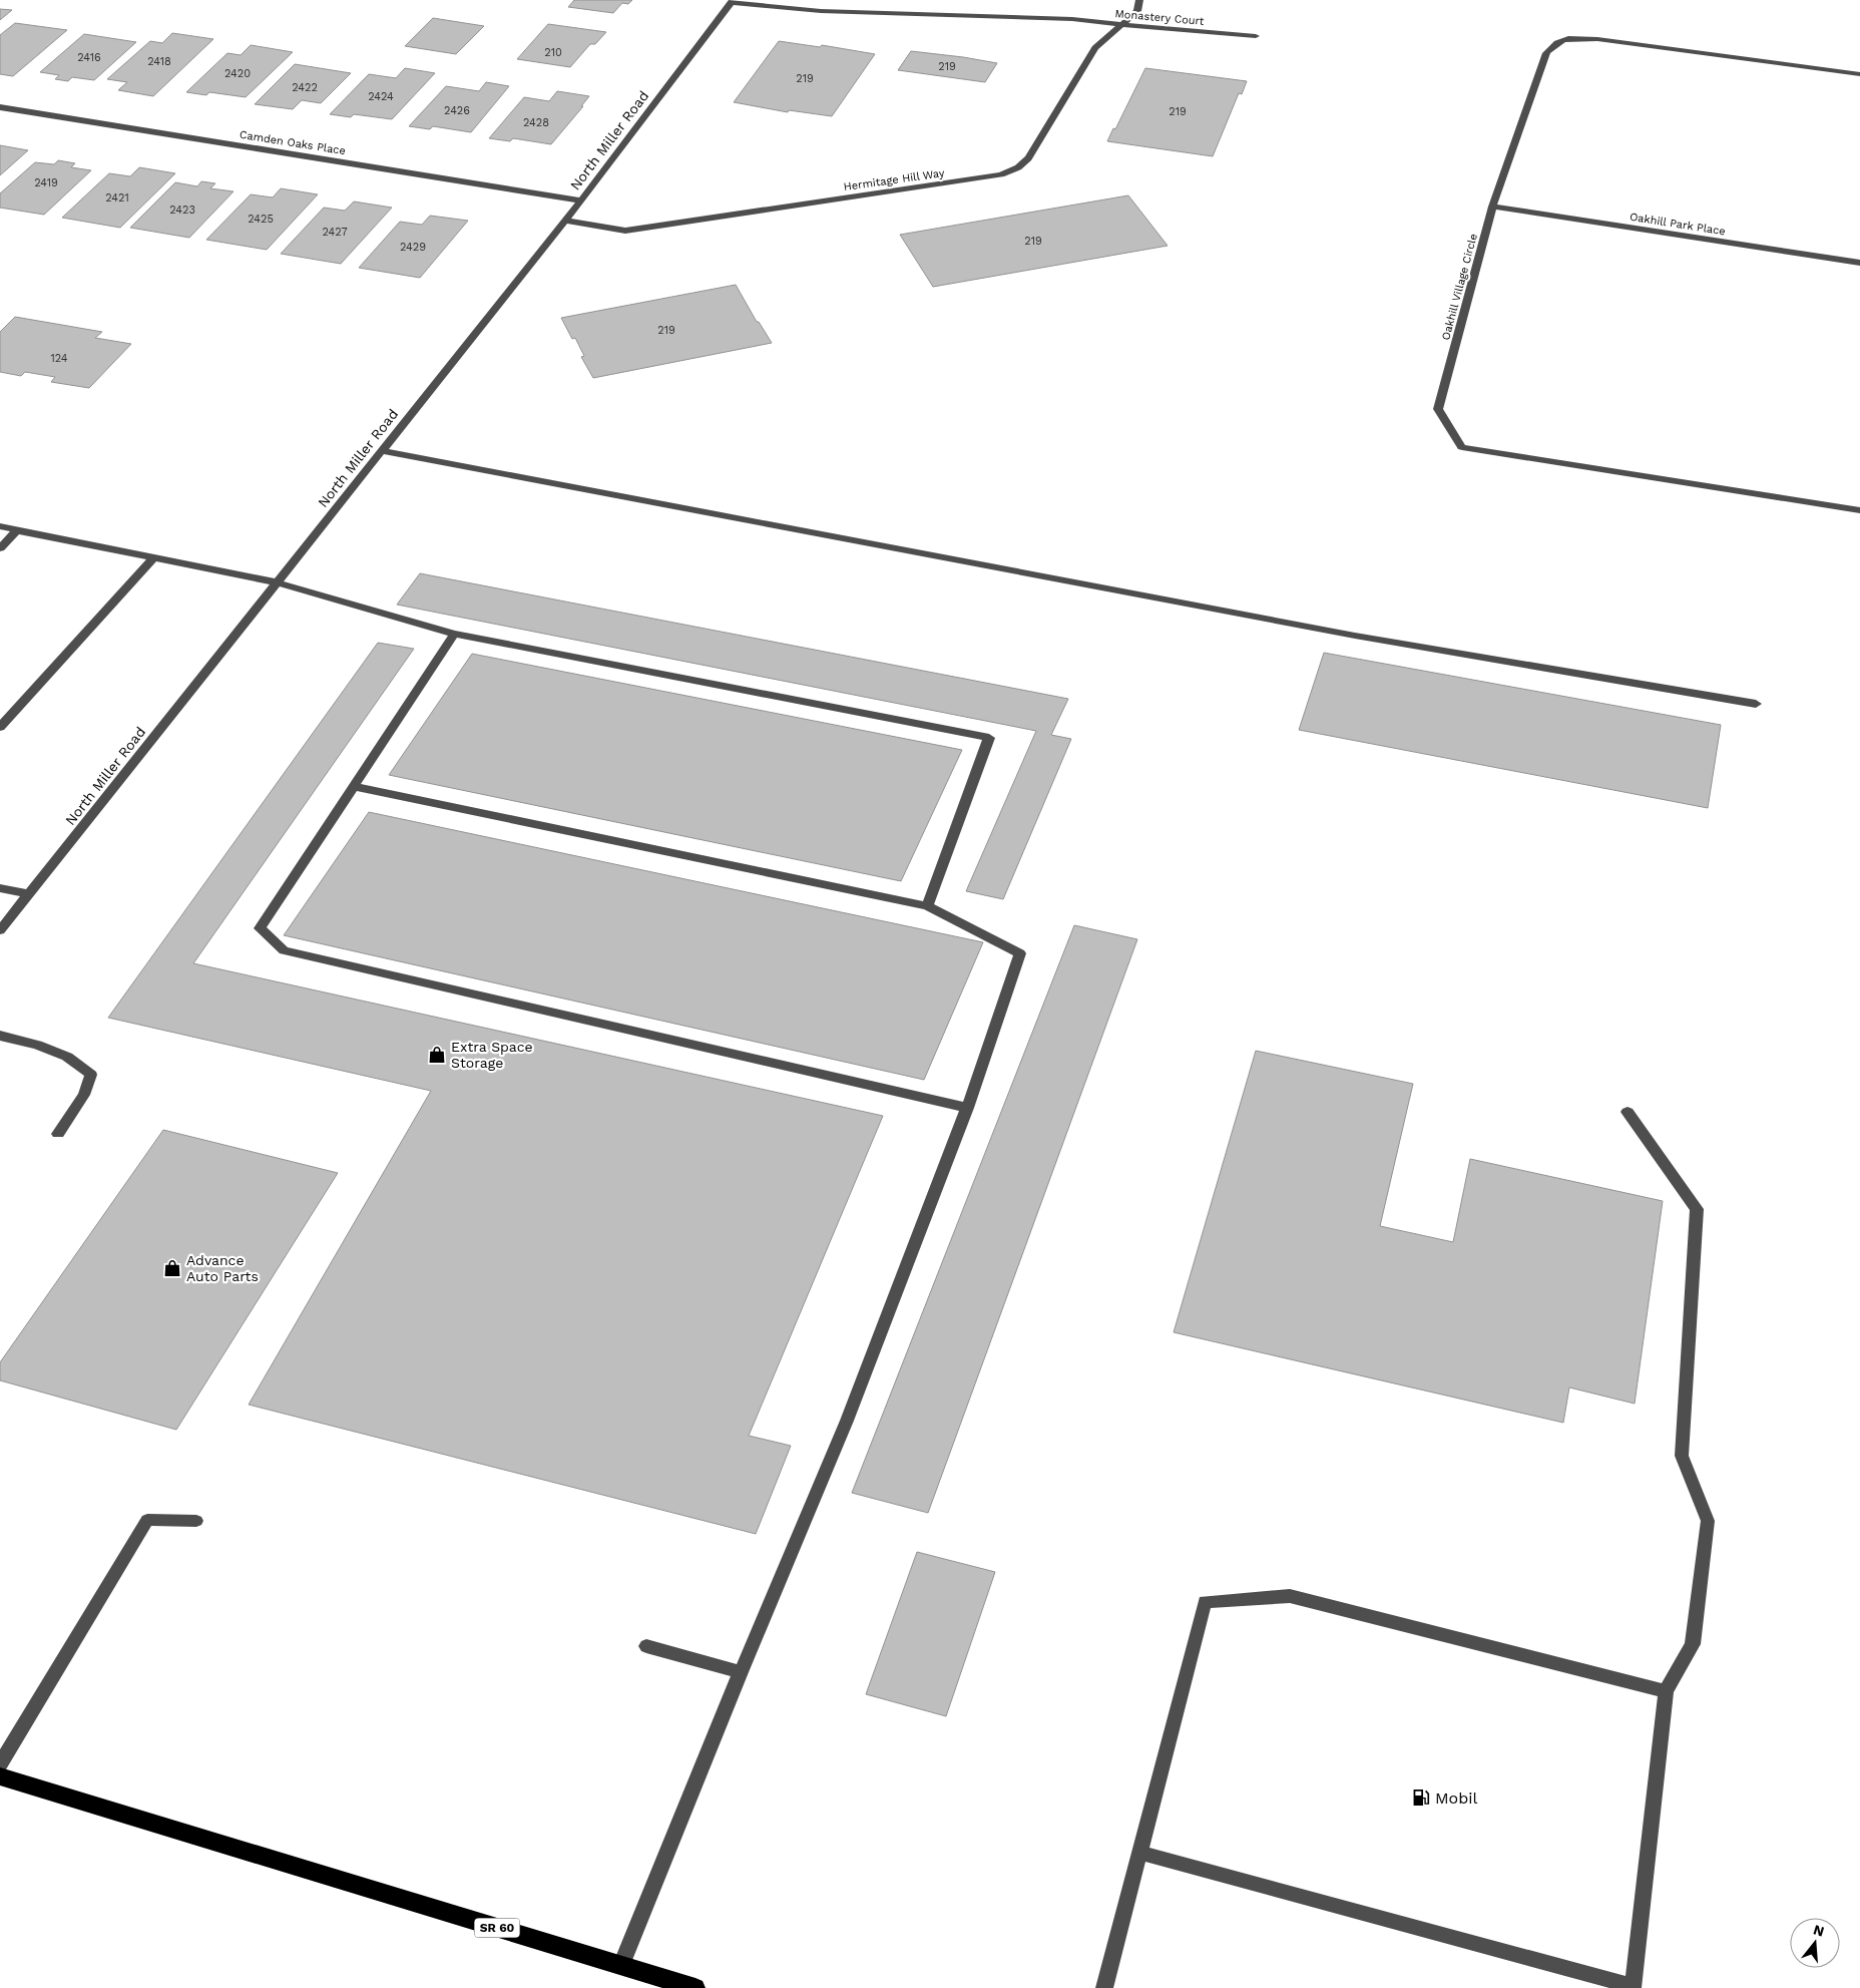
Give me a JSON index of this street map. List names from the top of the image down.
{
  "streets": {
    "highway": ["SR 60"],
    "street": [
      "Monastery Court",
      "North Miller Road",
      "Camden Oaks Place",
      "Hermitage Hill Way",
      "Oakhill Park Place",
      "Oakhill Village Circle"
    ]
  },
  "crossings": [
    ["Monastery Court", "North Miller Road"],
    ["Monastery Court", "Hermitage Hill Way"],
    ["North Miller Road", "Camden Oaks Place"],
    ["North Miller Road", "Hermitage Hill Way"],
    ["Oakhill Park Place", "Oakhill Village Circle"]
  ],
  "places": {
    "shop": ["Extra Space Storage", "Advance Auto Parts"],
    "fuel station": ["Mobil"]
  },
  "house_numbers": [
    "210",
    "2416",
    "2418",
    "219",
    "2420",
    "219",
    "2422",
    "2424",
    "2426",
    "219",
    "2428",
    "2419",
    "2421",
    "2423",
    "2425",
    "2427",
    "219",
    "2429",
    "219",
    "124"
  ],
  "north": "top"
}
